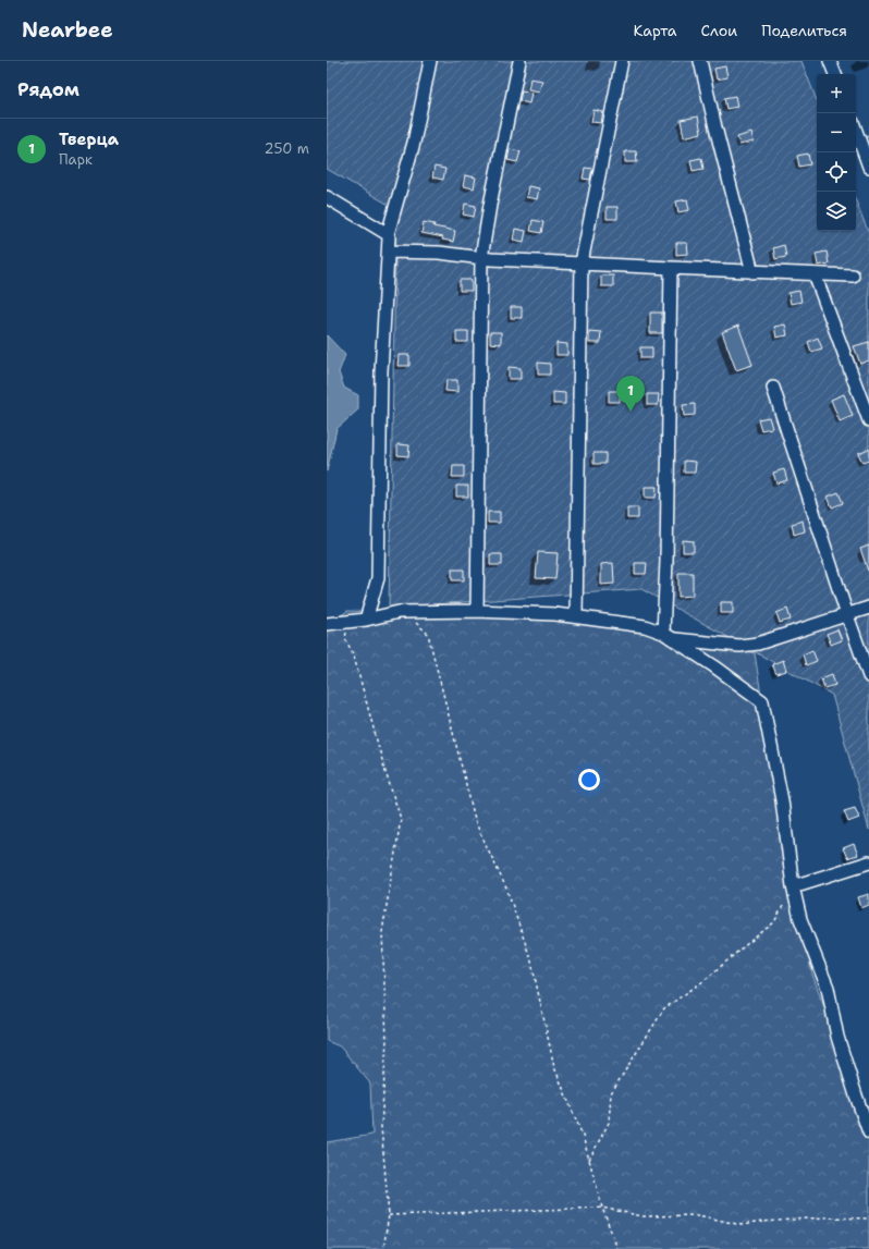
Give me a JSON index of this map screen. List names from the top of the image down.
{
  "page": {
    "header": "Nearbee",
    "nav": ["Карта", "Слои", "Поделиться"],
    "heading": "Рядом",
    "map_buttons": ["+", "−"],
    "list": [
      {
        "mark": "1",
        "name": "Тверца",
        "note": "Парк",
        "value": "250 m"
      }
    ],
    "pins": "1"
  }
}
